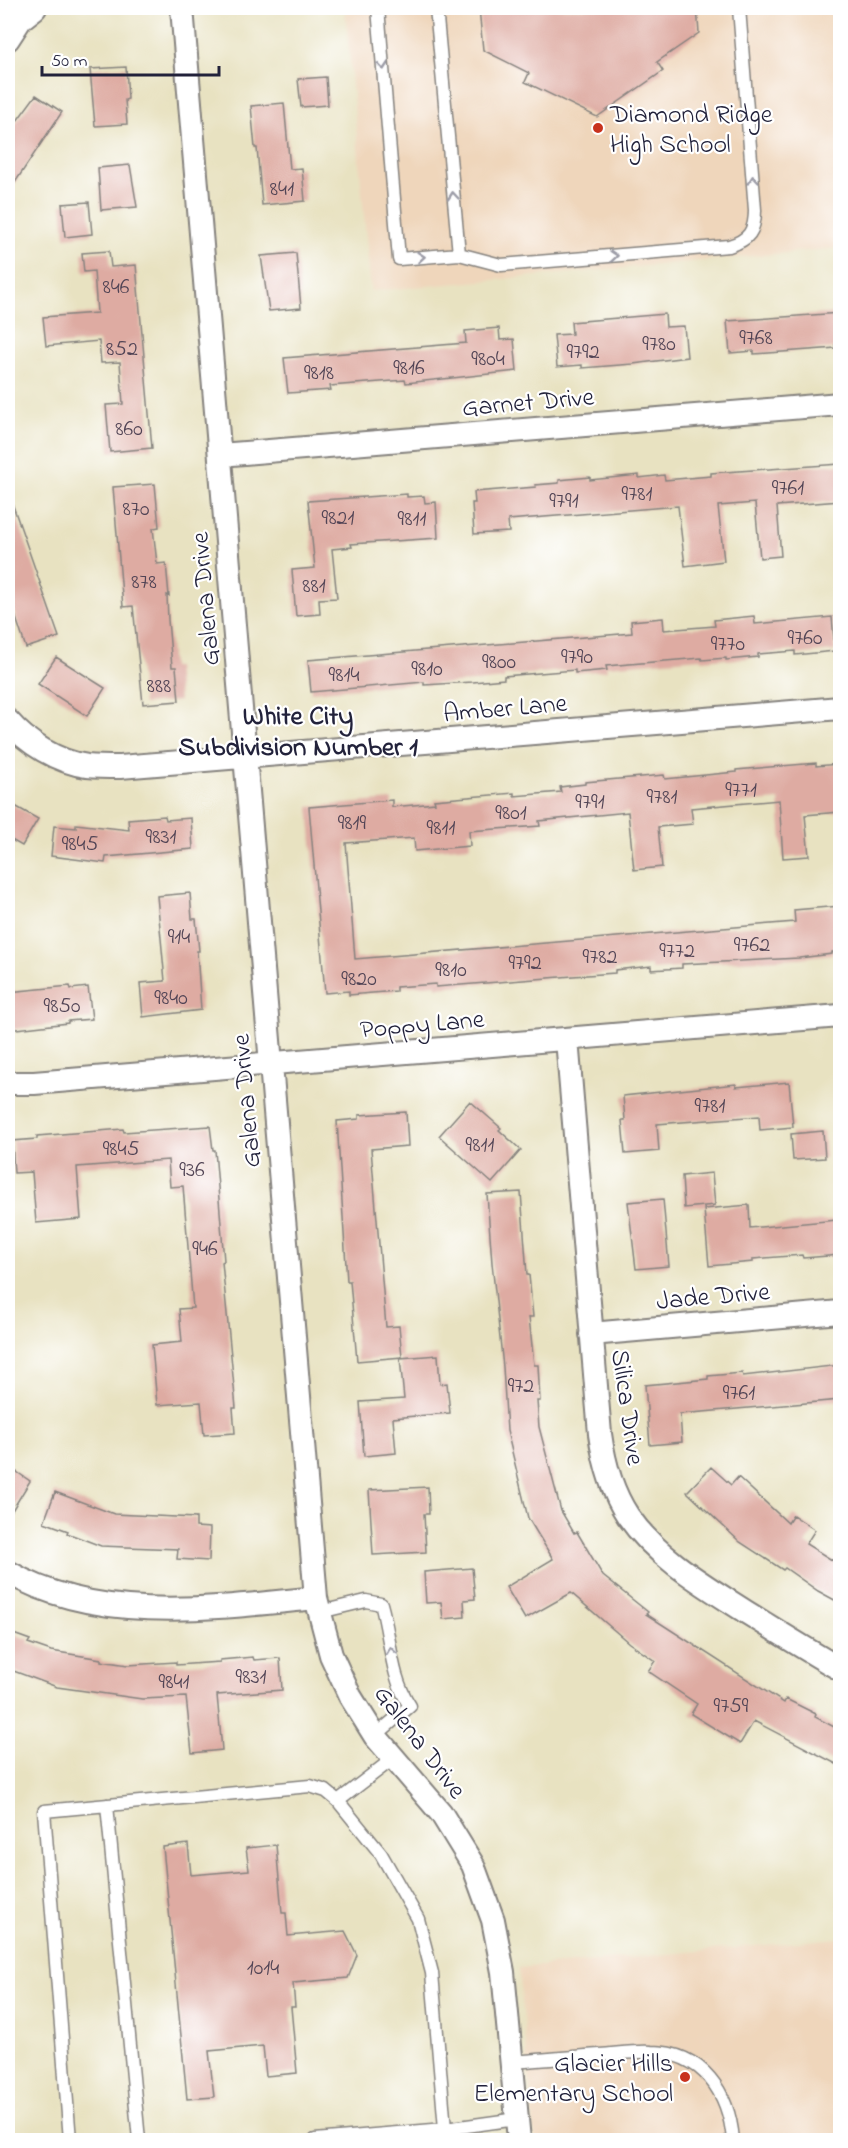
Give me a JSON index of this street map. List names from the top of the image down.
{
  "streets": {
    "street": [
      "Garnet Drive",
      "Galena Drive",
      "Amber Lane",
      "Poppy Lane",
      "Jade Drive",
      "Silica Drive"
    ]
  },
  "crossings": [
    ["Garnet Drive", "Galena Drive"],
    ["Galena Drive", "Amber Lane"],
    ["Galena Drive", "Poppy Lane"],
    ["Poppy Lane", "Silica Drive"],
    ["Jade Drive", "Silica Drive"]
  ],
  "districts": ["White City Subdivision Number 1"],
  "places": ["Diamond Ridge High School", "Glacier Hills Elementary School"],
  "house_numbers": [
    "841",
    "846",
    "9768",
    "9780",
    "852",
    "9792",
    "9804",
    "9816",
    "9818",
    "860",
    "9761",
    "9781",
    "9791",
    "870",
    "9821",
    "9811",
    "878",
    "881",
    "9760",
    "9770",
    "9790",
    "9800",
    "9810",
    "9814",
    "888",
    "9771",
    "9781",
    "9791",
    "9801",
    "9819",
    "9811",
    "9831",
    "9845",
    "914",
    "9762",
    "9772",
    "9782",
    "9792",
    "9810",
    "9820",
    "9840",
    "9850",
    "9781",
    "9811",
    "9845",
    "936",
    "946",
    "972",
    "9761",
    "9831",
    "9841",
    "9759",
    "1014"
  ],
  "scale_bar": "50 m"
}
